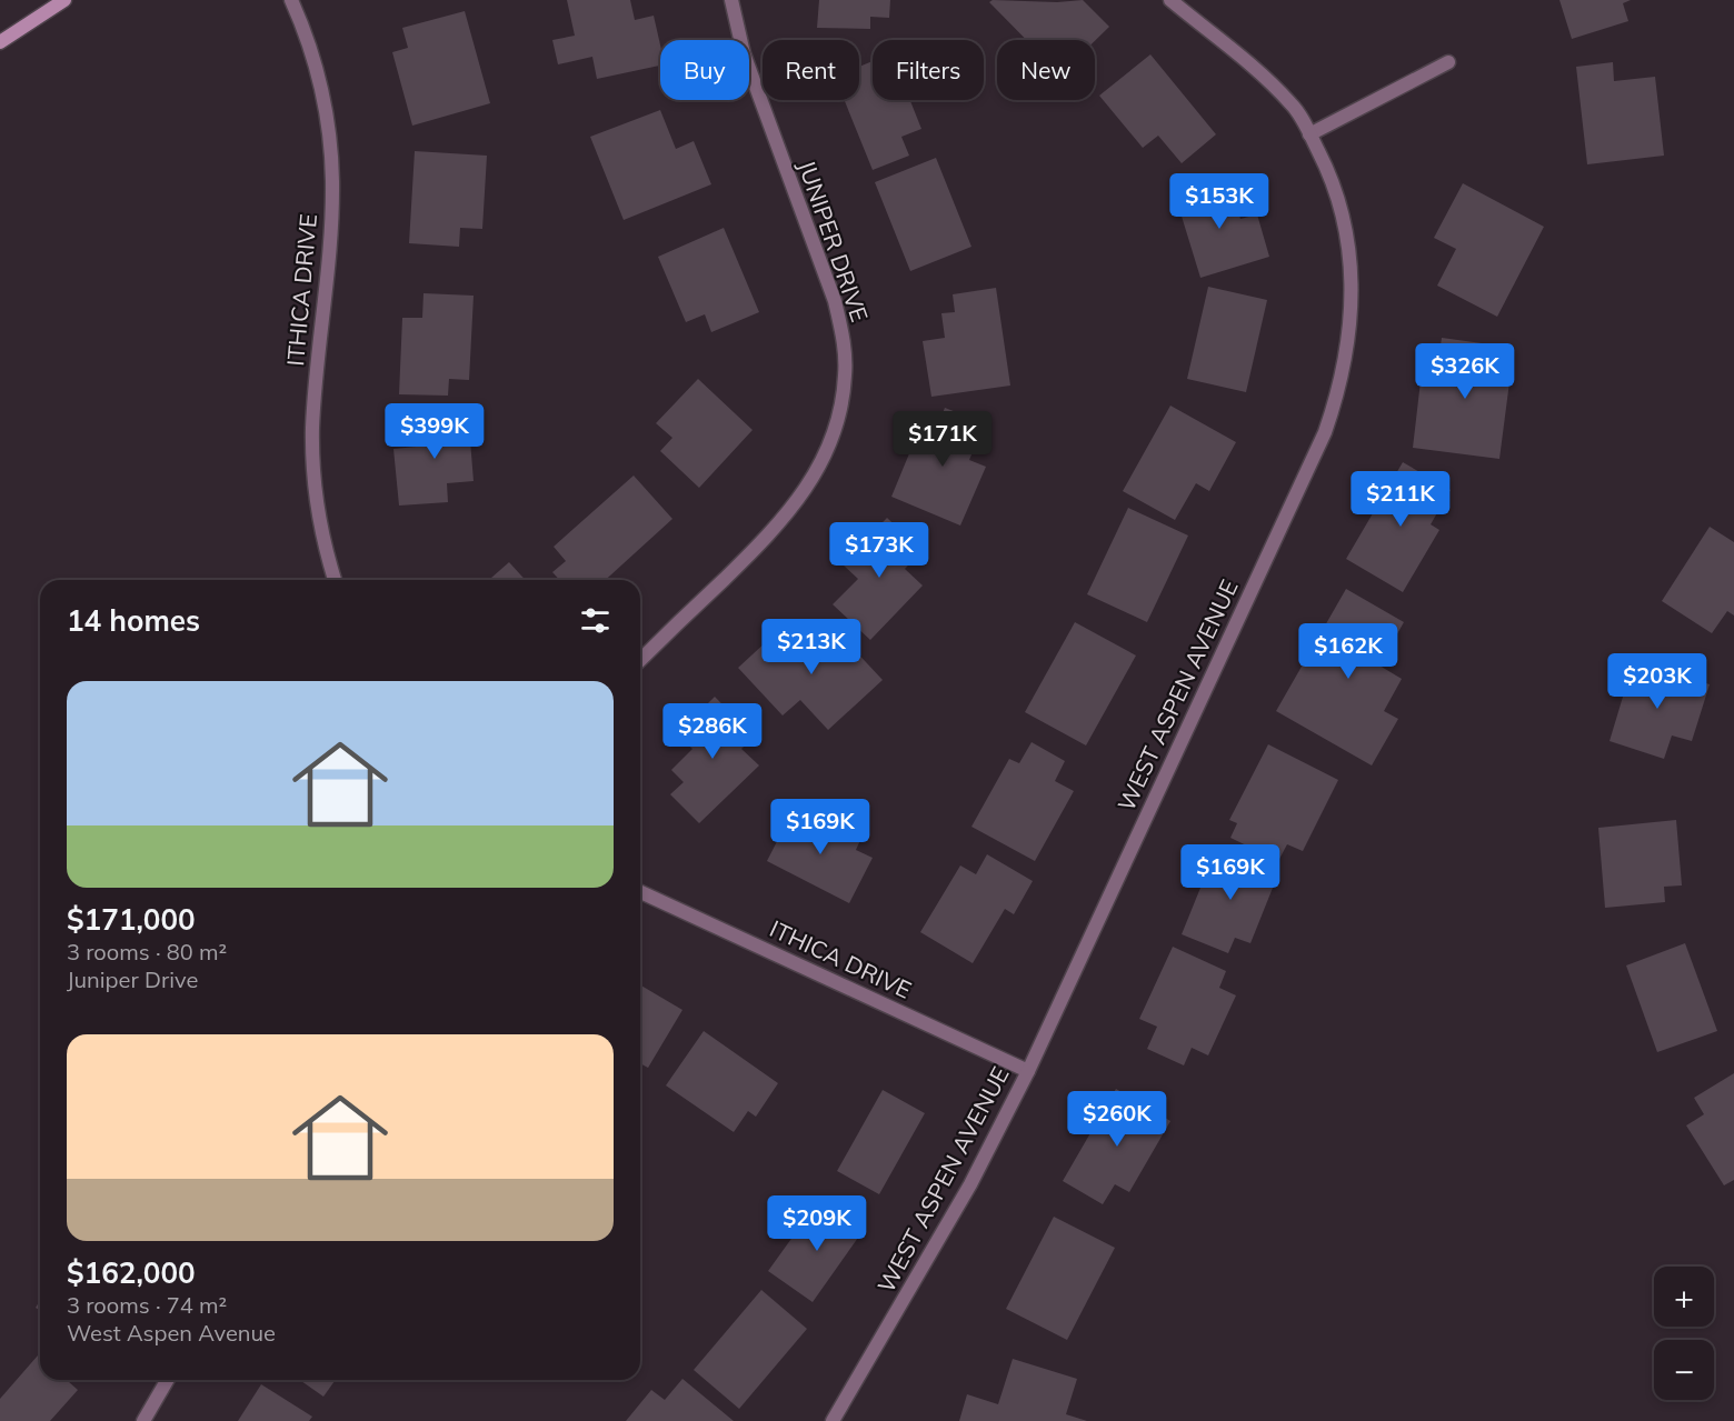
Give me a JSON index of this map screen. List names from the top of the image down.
{
  "streets": {
    "street": ["JUNIPER DRIVE", "ITHICA DRIVE", "WEST ASPEN AVENUE"]
  },
  "crossings": [
    ["ITHICA DRIVE", "WEST ASPEN AVENUE"]
  ],
  "page": {
    "chip": [
      "Buy",
      "Rent",
      "Filters",
      "New"
    ],
    "price": [
      "$153K",
      "$326K",
      "$399K",
      "$171K",
      "$211K",
      "$173K",
      "$213K",
      "$162K",
      "$203K",
      "$286K",
      "$169K",
      "$169K",
      "$260K",
      "$209K"
    ],
    "heading": "14 homes",
    "list": [
      {
        "name": "$171,000",
        "note": "3 rooms · 80 m² · Juniper Drive"
      },
      {
        "name": "$162,000",
        "note": "3 rooms · 74 m² · West Aspen Avenue"
      }
    ],
    "map_buttons": ["+", "−"]
  }
}
